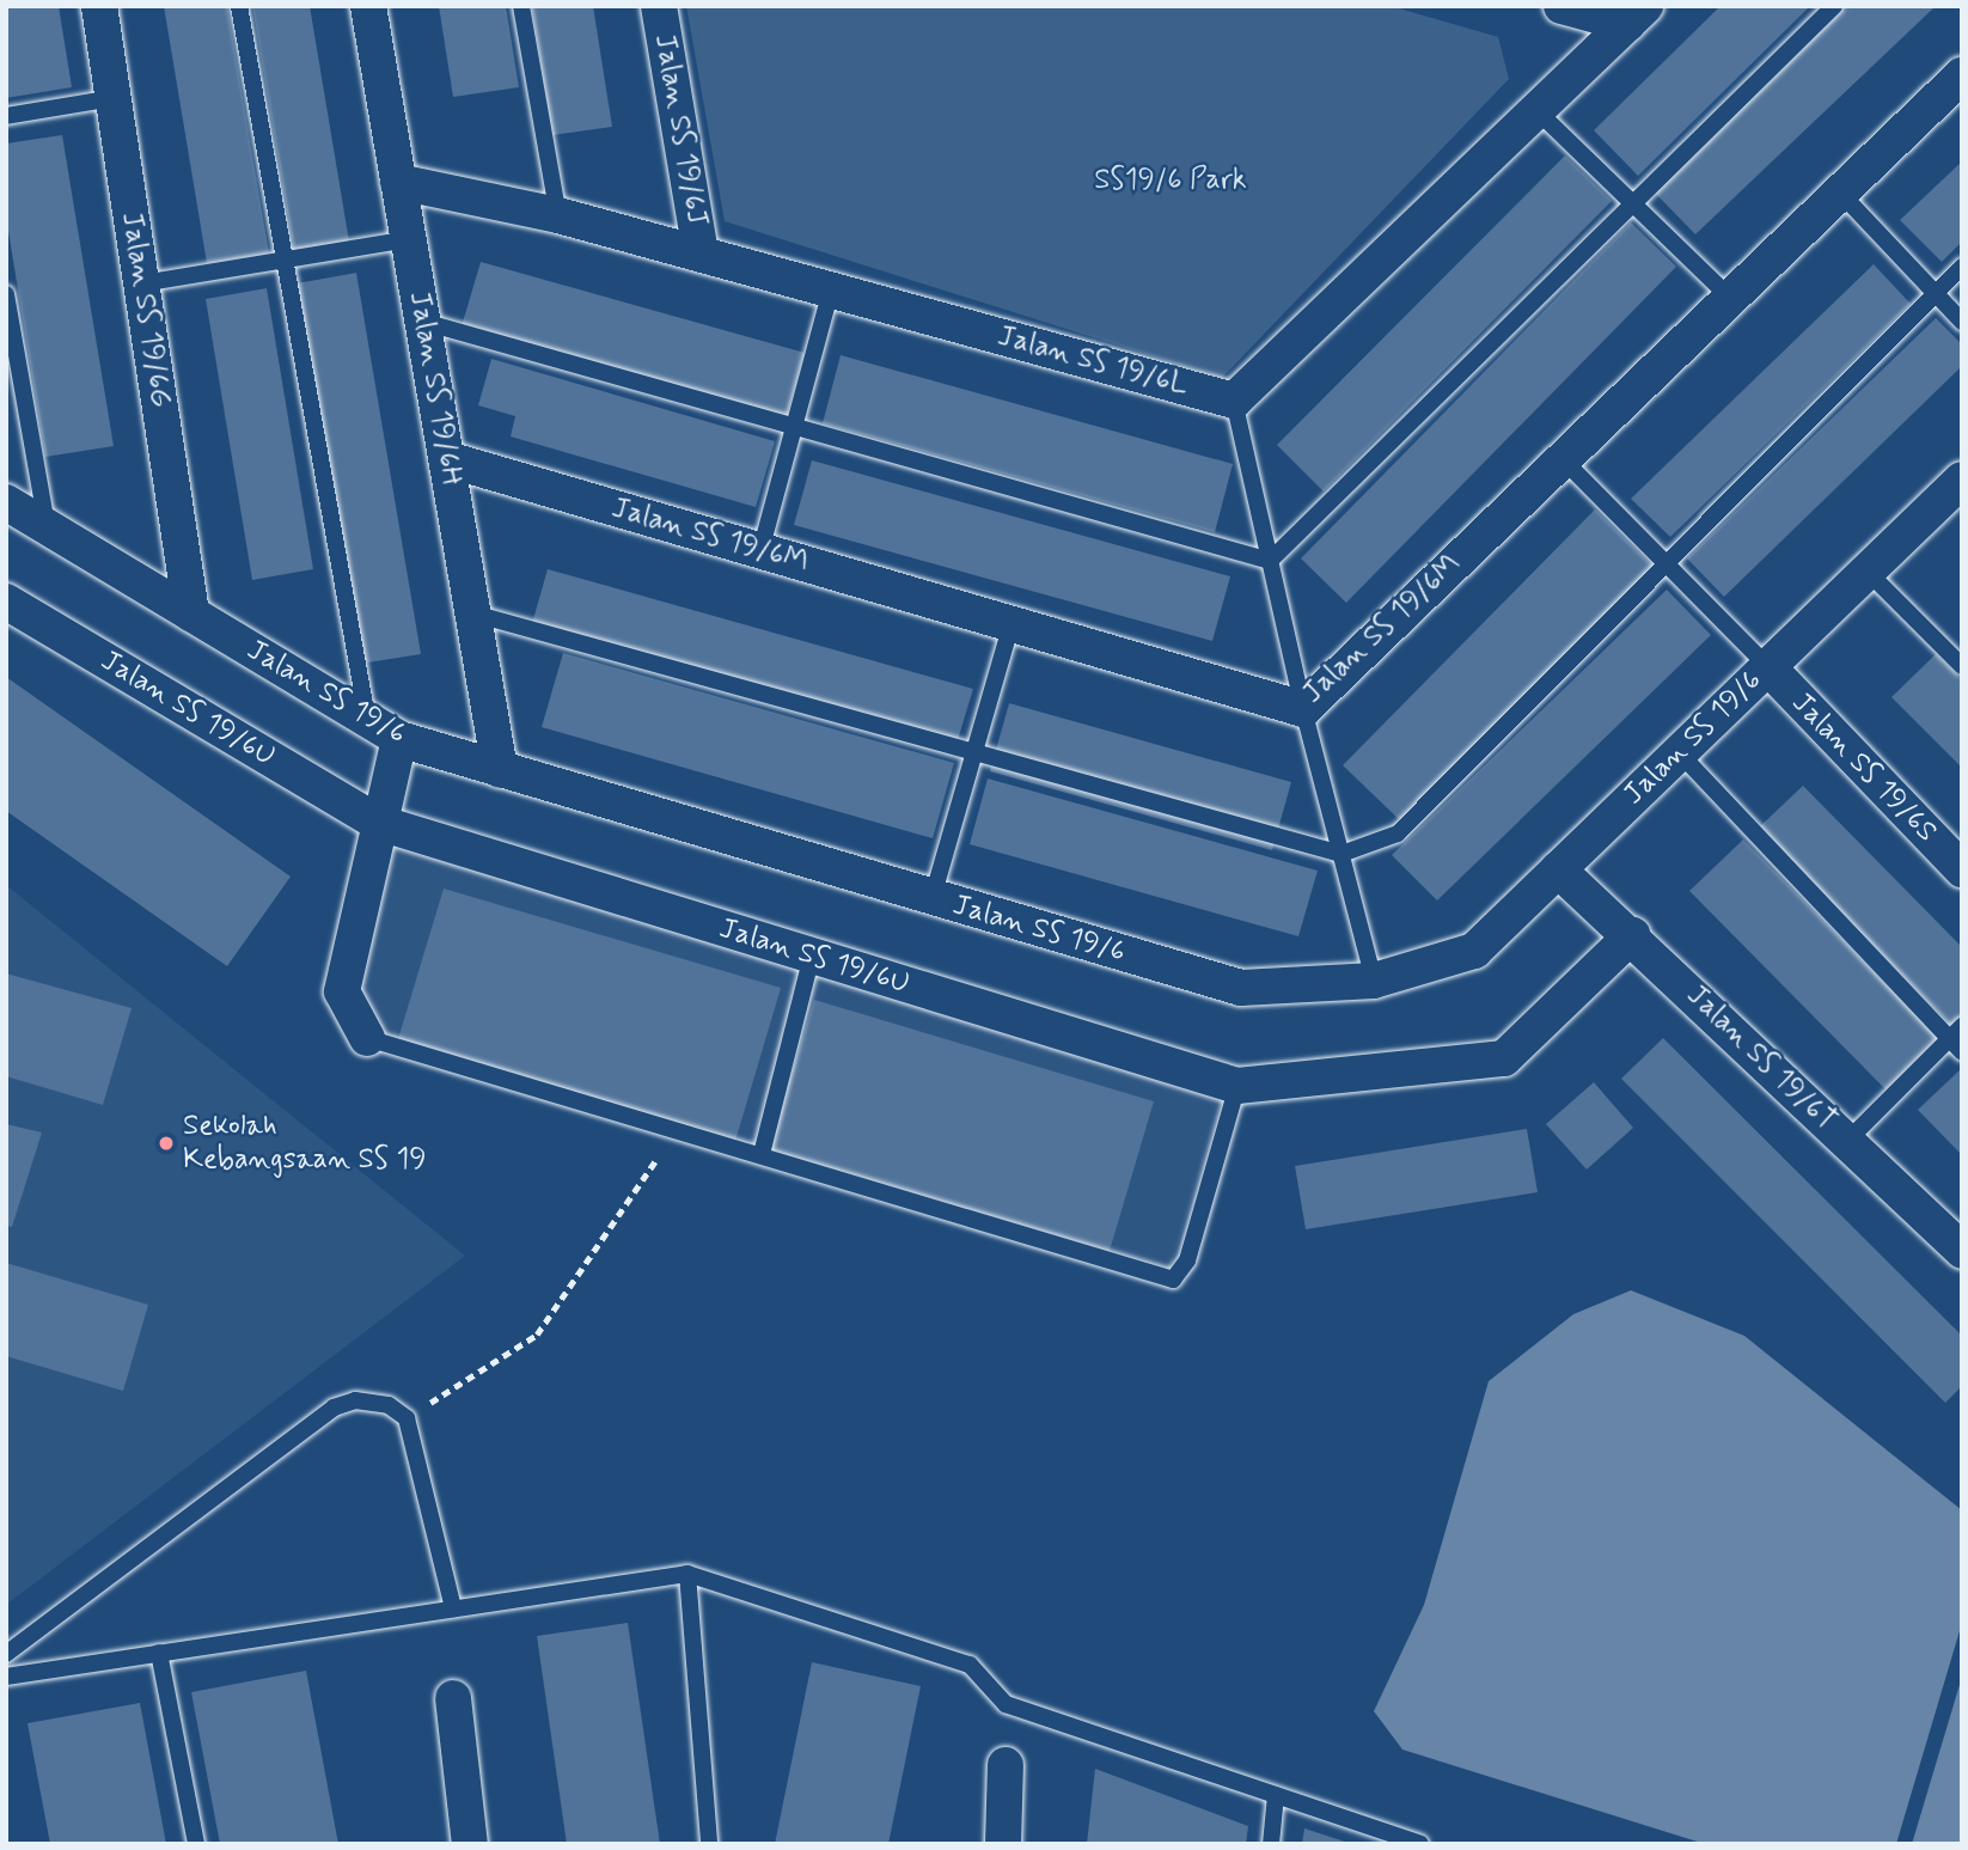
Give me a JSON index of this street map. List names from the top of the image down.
{
  "streets": {
    "street": [
      "Jalan SS 19/6J",
      "Jalan SS 19/6G",
      "Jalan SS 19/6L",
      "Jalan SS 19/6H",
      "Jalan SS 19/6M",
      "Jalan SS 19/6",
      "Jalan SS 19/6U",
      "Jalan SS 19/6S",
      "Jalan SS 19/6T"
    ]
  },
  "crossings": [
    ["Jalan SS 19/6J", "Jalan SS 19/6L"],
    ["Jalan SS 19/6G", "Jalan SS 19/6"],
    ["Jalan SS 19/6L", "Jalan SS 19/6H"],
    ["Jalan SS 19/6H", "Jalan SS 19/6M"],
    ["Jalan SS 19/6H", "Jalan SS 19/6"],
    ["Jalan SS 19/6", "Jalan SS 19/6S"],
    ["Jalan SS 19/6", "Jalan SS 19/6T"],
    ["Jalan SS 19/6U", "Jalan SS 19/6T"]
  ],
  "parks": ["SS19/6 Park"],
  "places": ["Sekolah Kebangsaan SS 19"]
}
